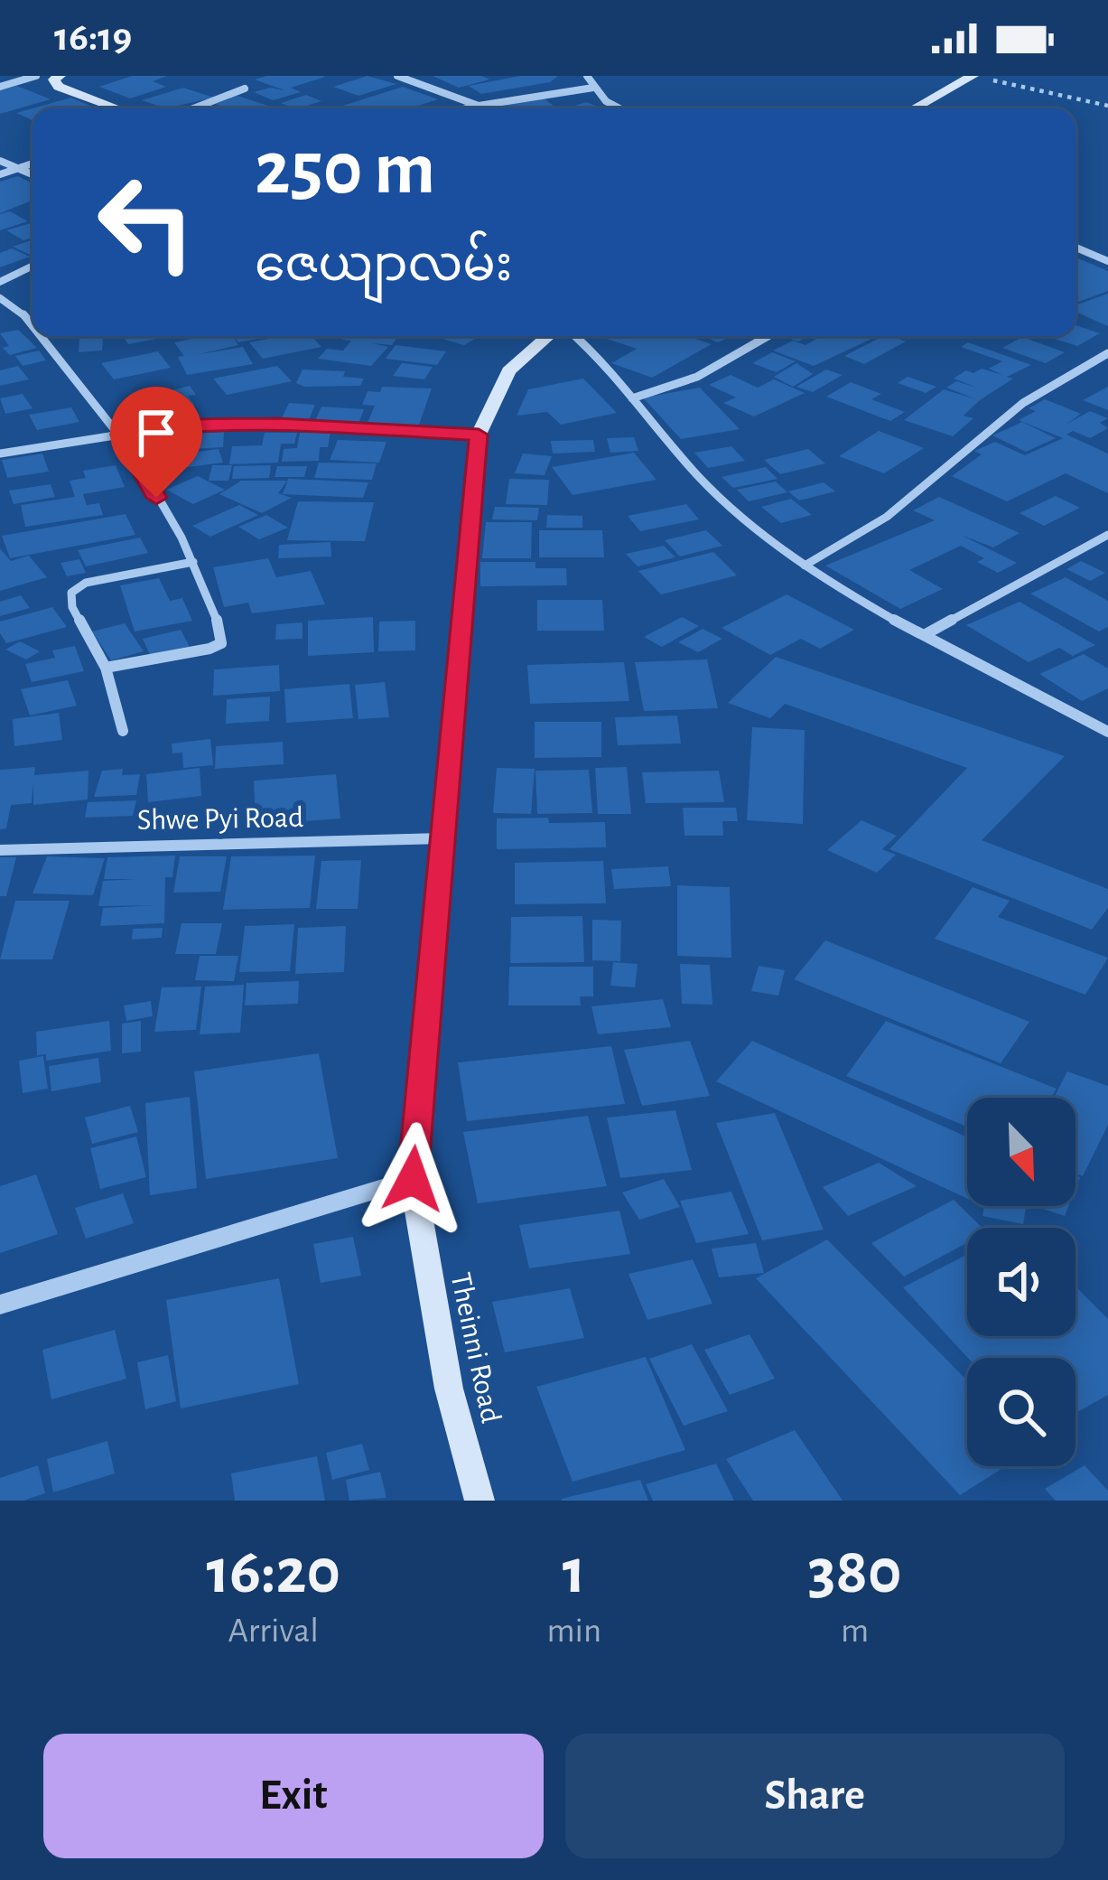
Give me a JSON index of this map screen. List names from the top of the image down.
{
  "streets": {
    "main road": ["Theinni Road"],
    "street": ["Shwe Pyi Road"]
  },
  "crossings": [
    ["Shwe Pyi Road", "Theinni Road"]
  ],
  "north": "bottom right",
  "page": {
    "status": "16:19",
    "turn": ["250 m", "ဇေယျာလမ်း"],
    "eta": [
      "16:20",
      "Arrival",
      "1",
      "min",
      "380",
      "m"
    ],
    "buttons": ["Exit", "Share"]
  }
}
